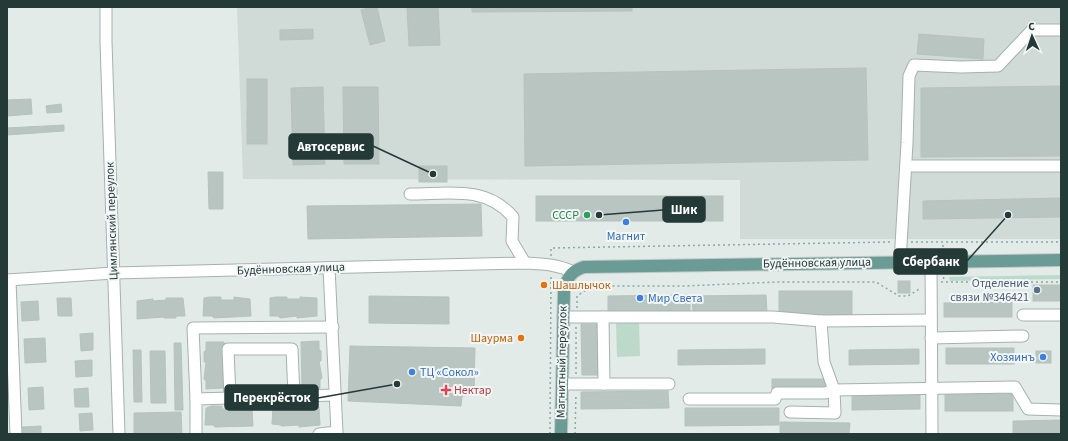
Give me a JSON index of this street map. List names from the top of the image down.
{
  "streets": {
    "main road": ["Будённовская улица", "Магнитный переулок"],
    "street": ["Цимлянский переулок"]
  },
  "crossings": [
    ["Цимлянский переулок", "Будённовская улица"],
    ["Будённовская улица", "Магнитный переулок"]
  ],
  "places": {
    "other": [
      "Автосервис",
      "СССР",
      "Шик",
      "Сбербанк",
      "Магнит",
      "Шашлычок",
      "Отделение связи №346421",
      "Мир Света",
      "Шаурма",
      "Хозяинъ",
      "ТЦ «Сокол»",
      "Перекрёсток"
    ],
    "health": ["Нектар"]
  },
  "north": "top"
}
